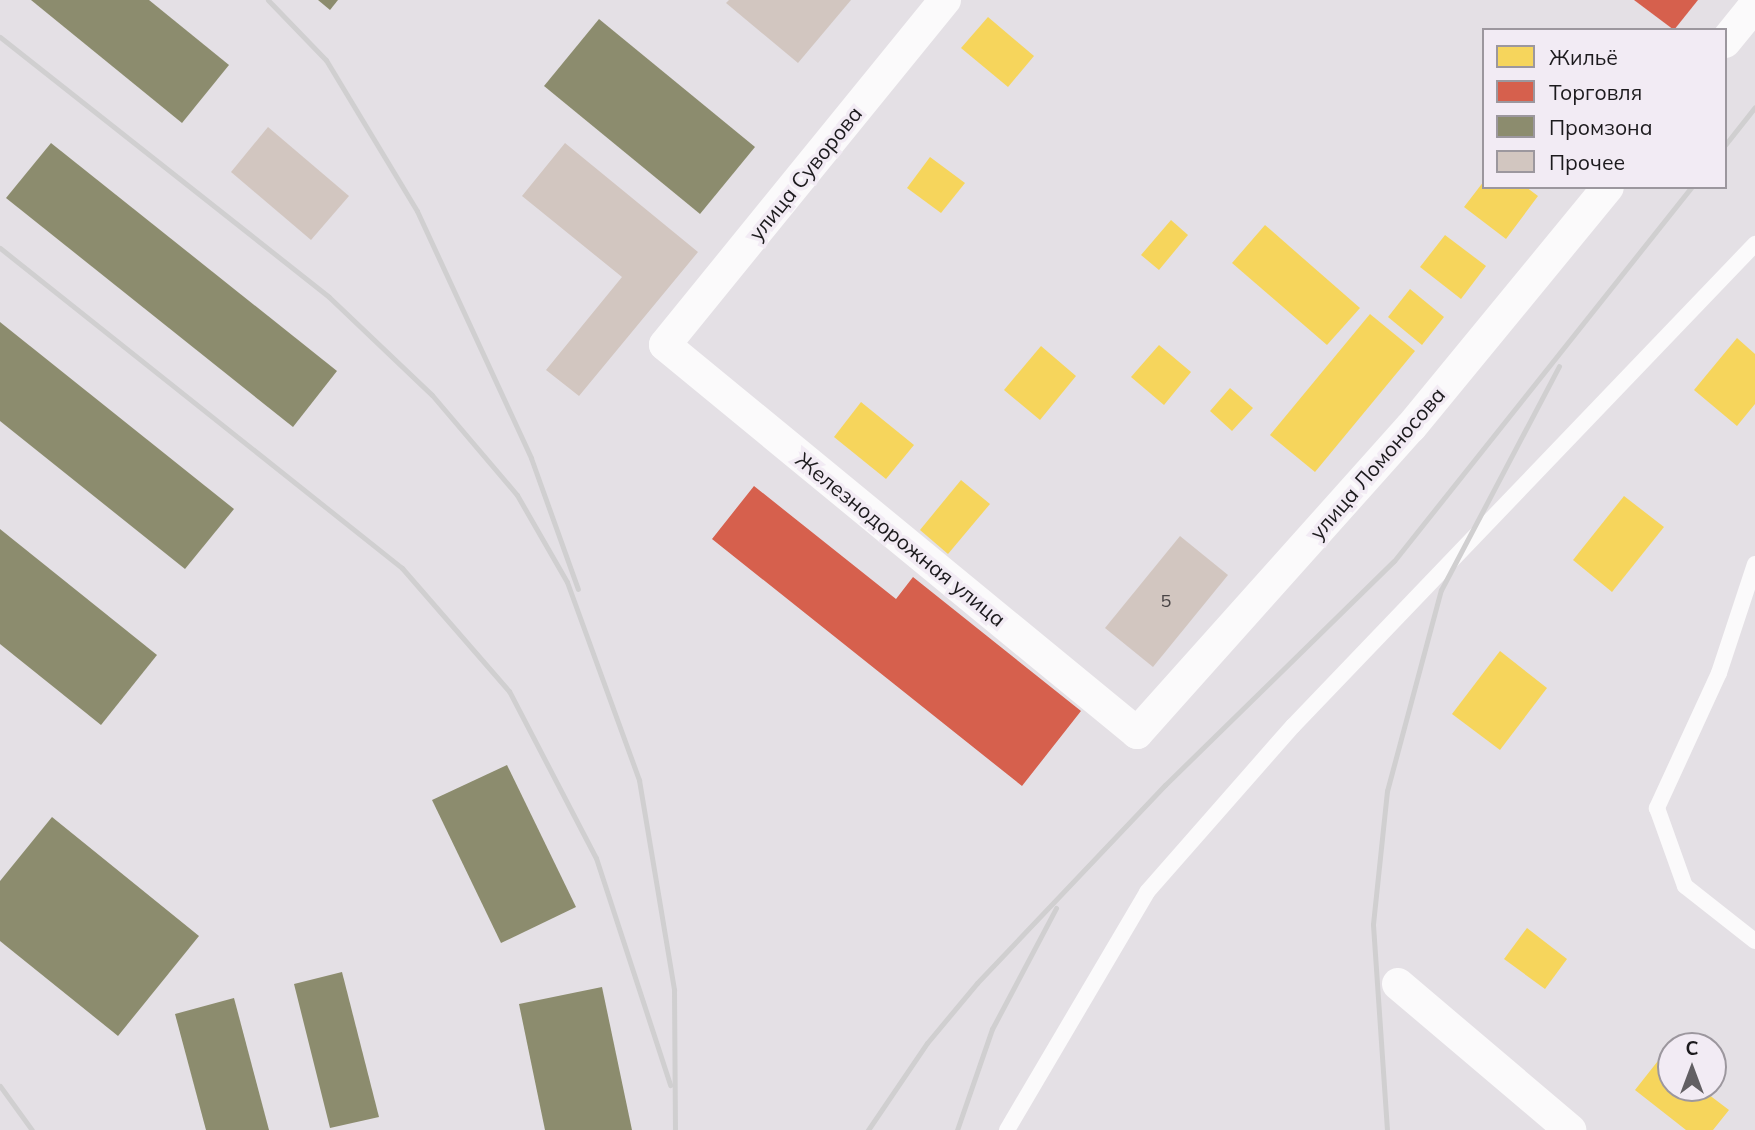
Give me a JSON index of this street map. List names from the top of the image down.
{
  "streets": {
    "street": ["улица Суворова", "улица Ломоносова", "Железнодорожная улица"]
  },
  "crossings": [
    ["улица Суворова", "Железнодорожная улица"],
    ["улица Ломоносова", "Железнодорожная улица"]
  ],
  "house_numbers": ["5"],
  "legend": [
    "Жильё",
    "Торговля",
    "Промзона",
    "Прочее"
  ],
  "north": "top"
}
